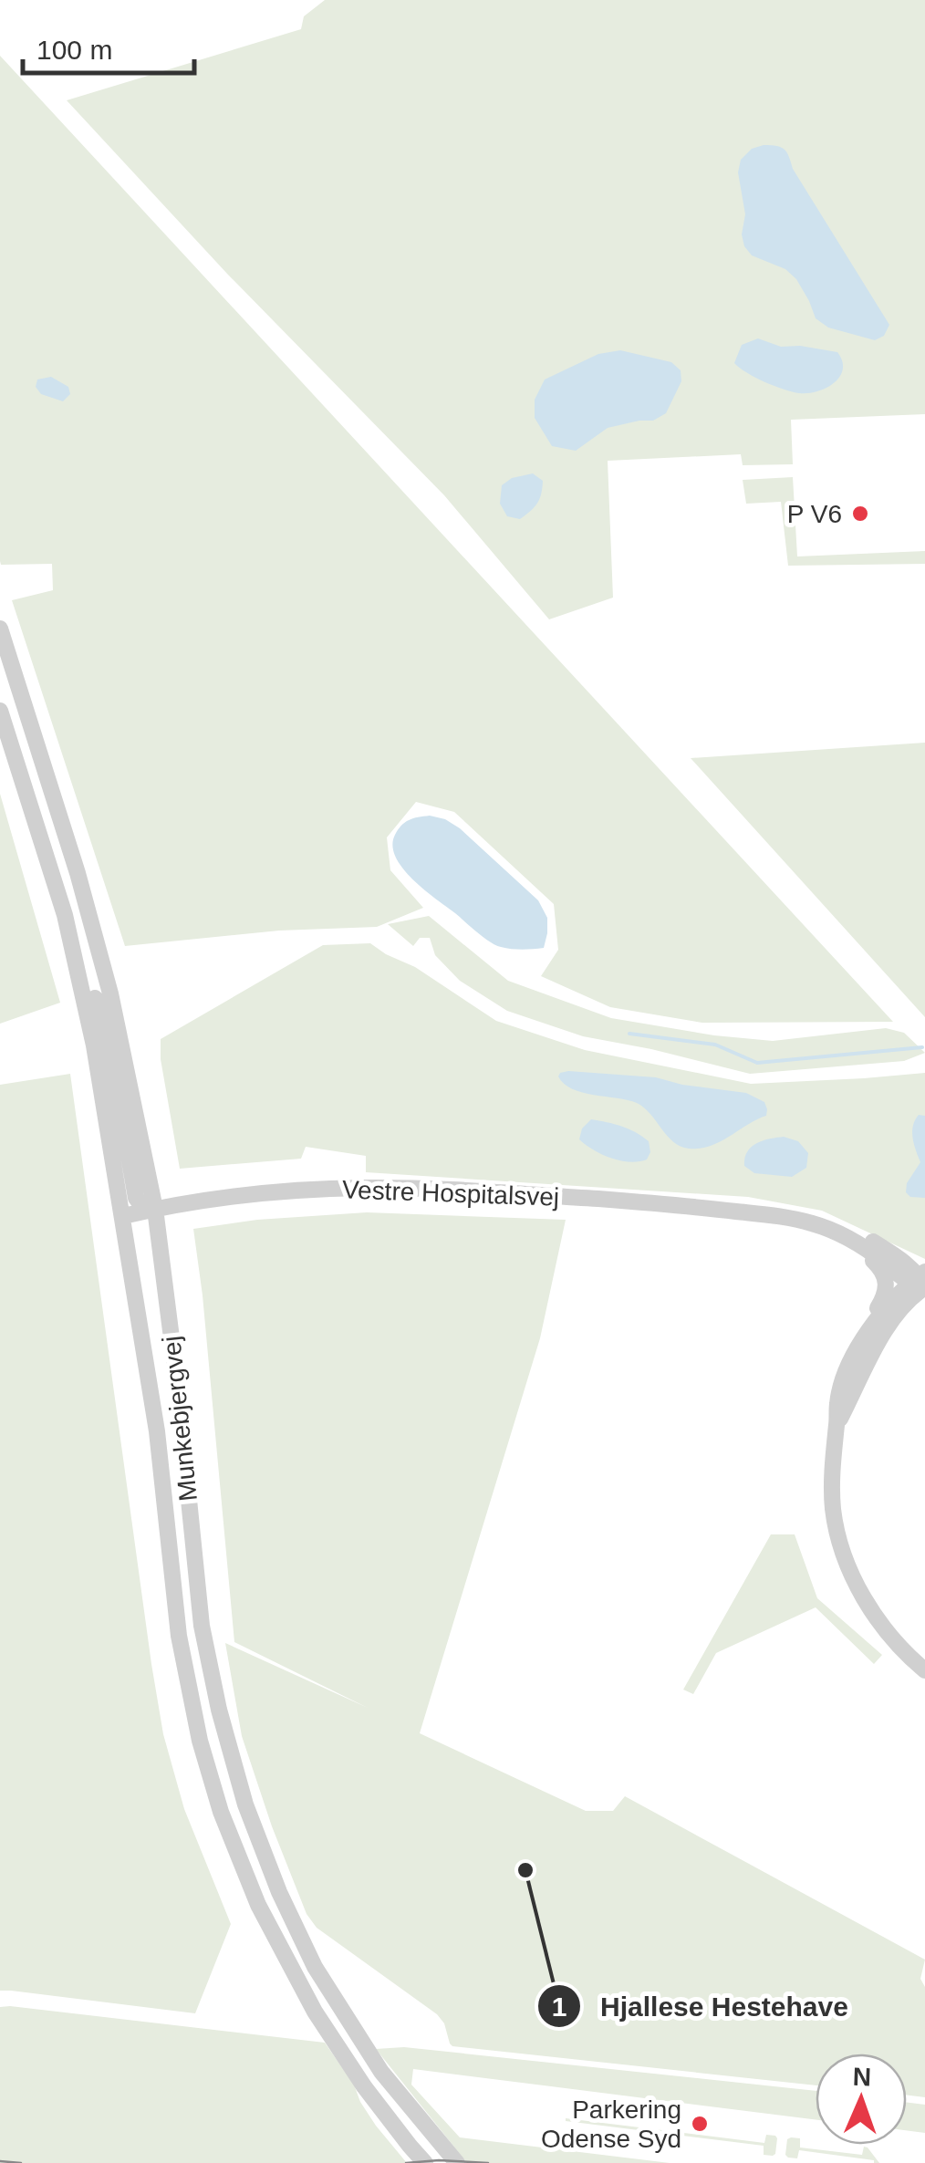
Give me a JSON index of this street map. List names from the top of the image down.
{
  "streets": {
    "street": ["Vestre Hospitalsvej", "Munkebjergvej"]
  },
  "crossings": [
    ["Vestre Hospitalsvej", "Munkebjergvej"]
  ],
  "places": ["P V6", "Hjallese Hestehave", "Parkering Odense Syd"],
  "scale_bar": "100 m",
  "north": "top"
}
